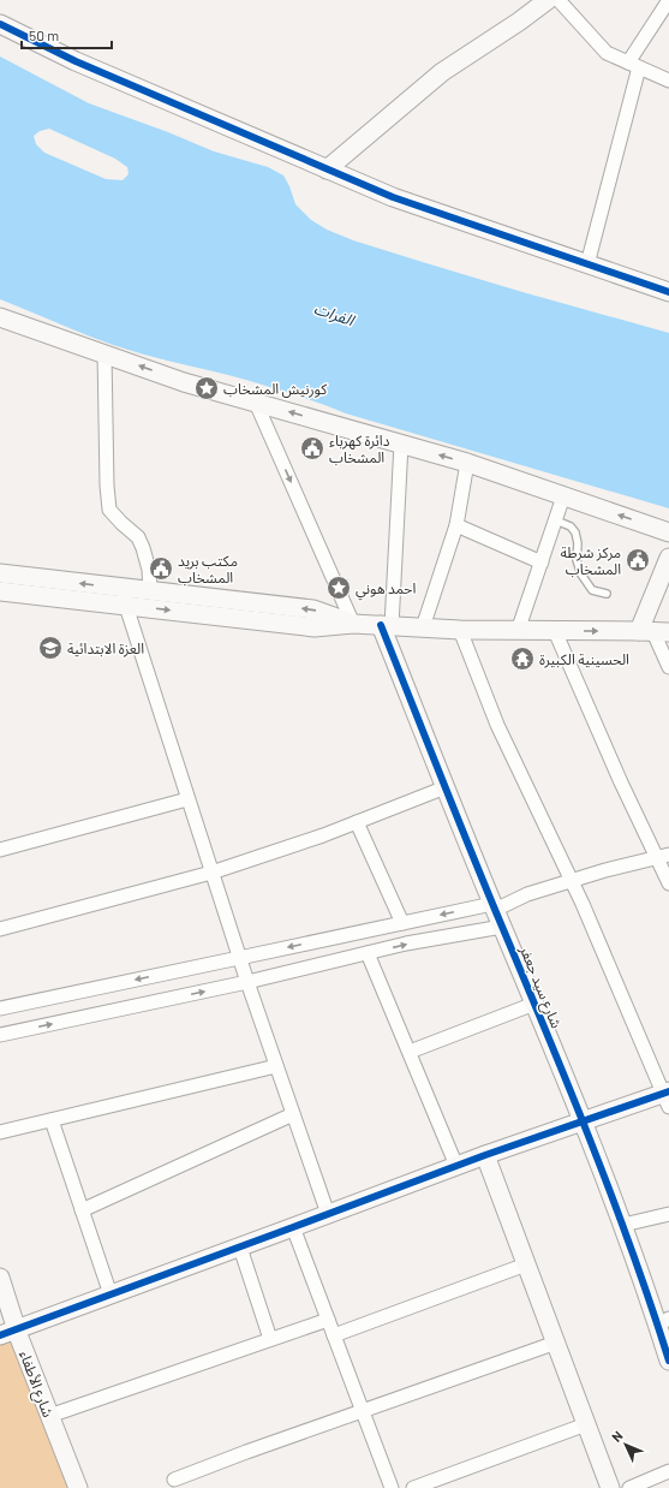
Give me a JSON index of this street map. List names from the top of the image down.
{
  "streets": {
    "street": ["شارع سيد جعفر", "شارع الأطفاء"]
  },
  "water": ["الفرات"],
  "places": {
    "place": ["كورنيش المشخاب", "احمد هوني"],
    "public building": ["دائرة كهرباء المشخاب", "مركز شرطة المشخاب", "مكتب بريد المشخاب"],
    "school or university": ["العزة الابتدائية"],
    "temple": ["الحسينية الكبيرة"]
  },
  "scale_bar": "50 m",
  "north": "top left"
}
